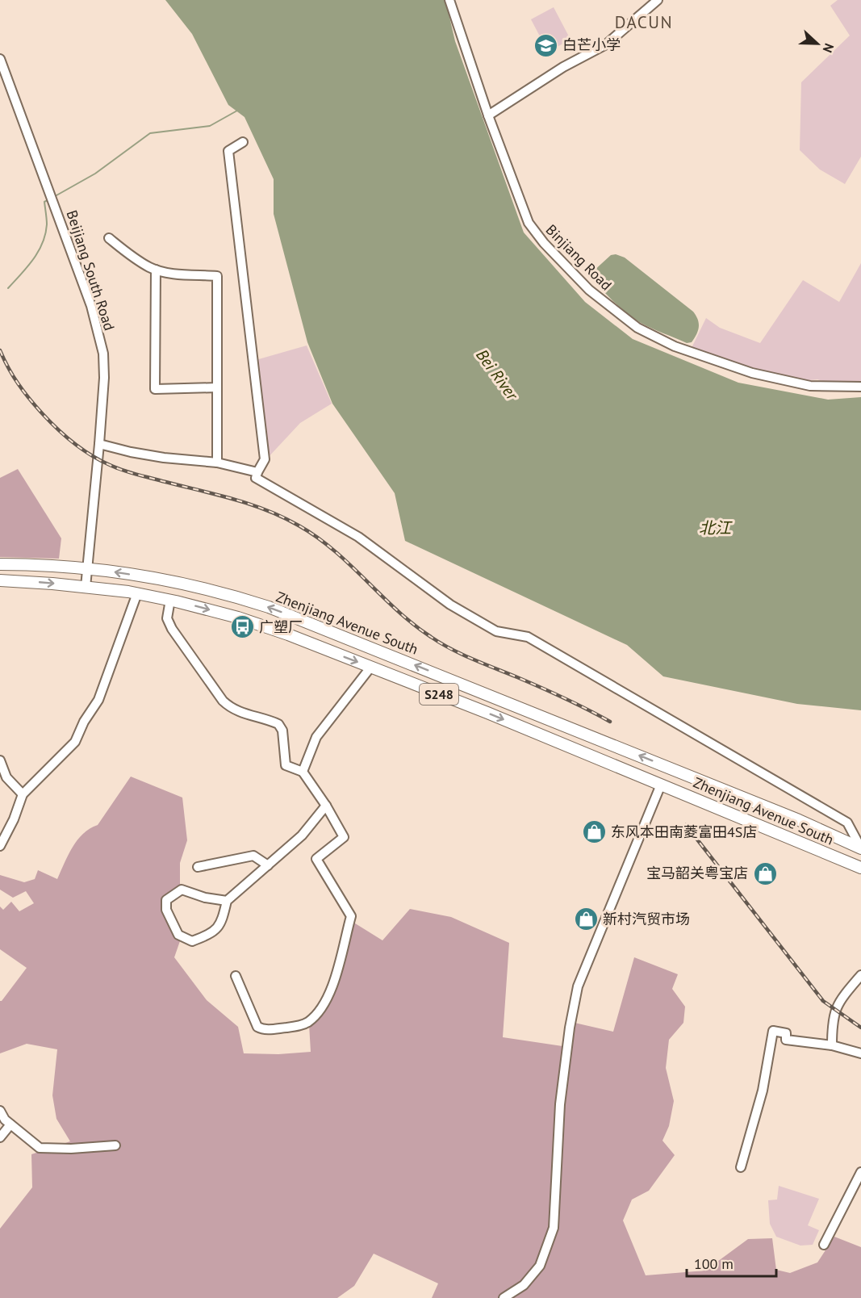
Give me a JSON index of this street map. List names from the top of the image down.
{
  "streets": {
    "main road": ["Zhenjiang Avenue South", "S248"],
    "street": ["Binjiang Road", "Beijiang South Road"]
  },
  "crossings": [
    ["Beijiang South Road", "Zhenjiang Avenue South"]
  ],
  "districts": ["DACUN"],
  "water": ["Bei River", "北江"],
  "places": {
    "school or university": ["白芒小学"],
    "bus stop": ["广塑厂"],
    "shop": ["东风本田南菱富田4S店", "宝马韶关粤宝店", "新村汽贸市场"]
  },
  "scale_bar": "100 m",
  "north": "right"
}
